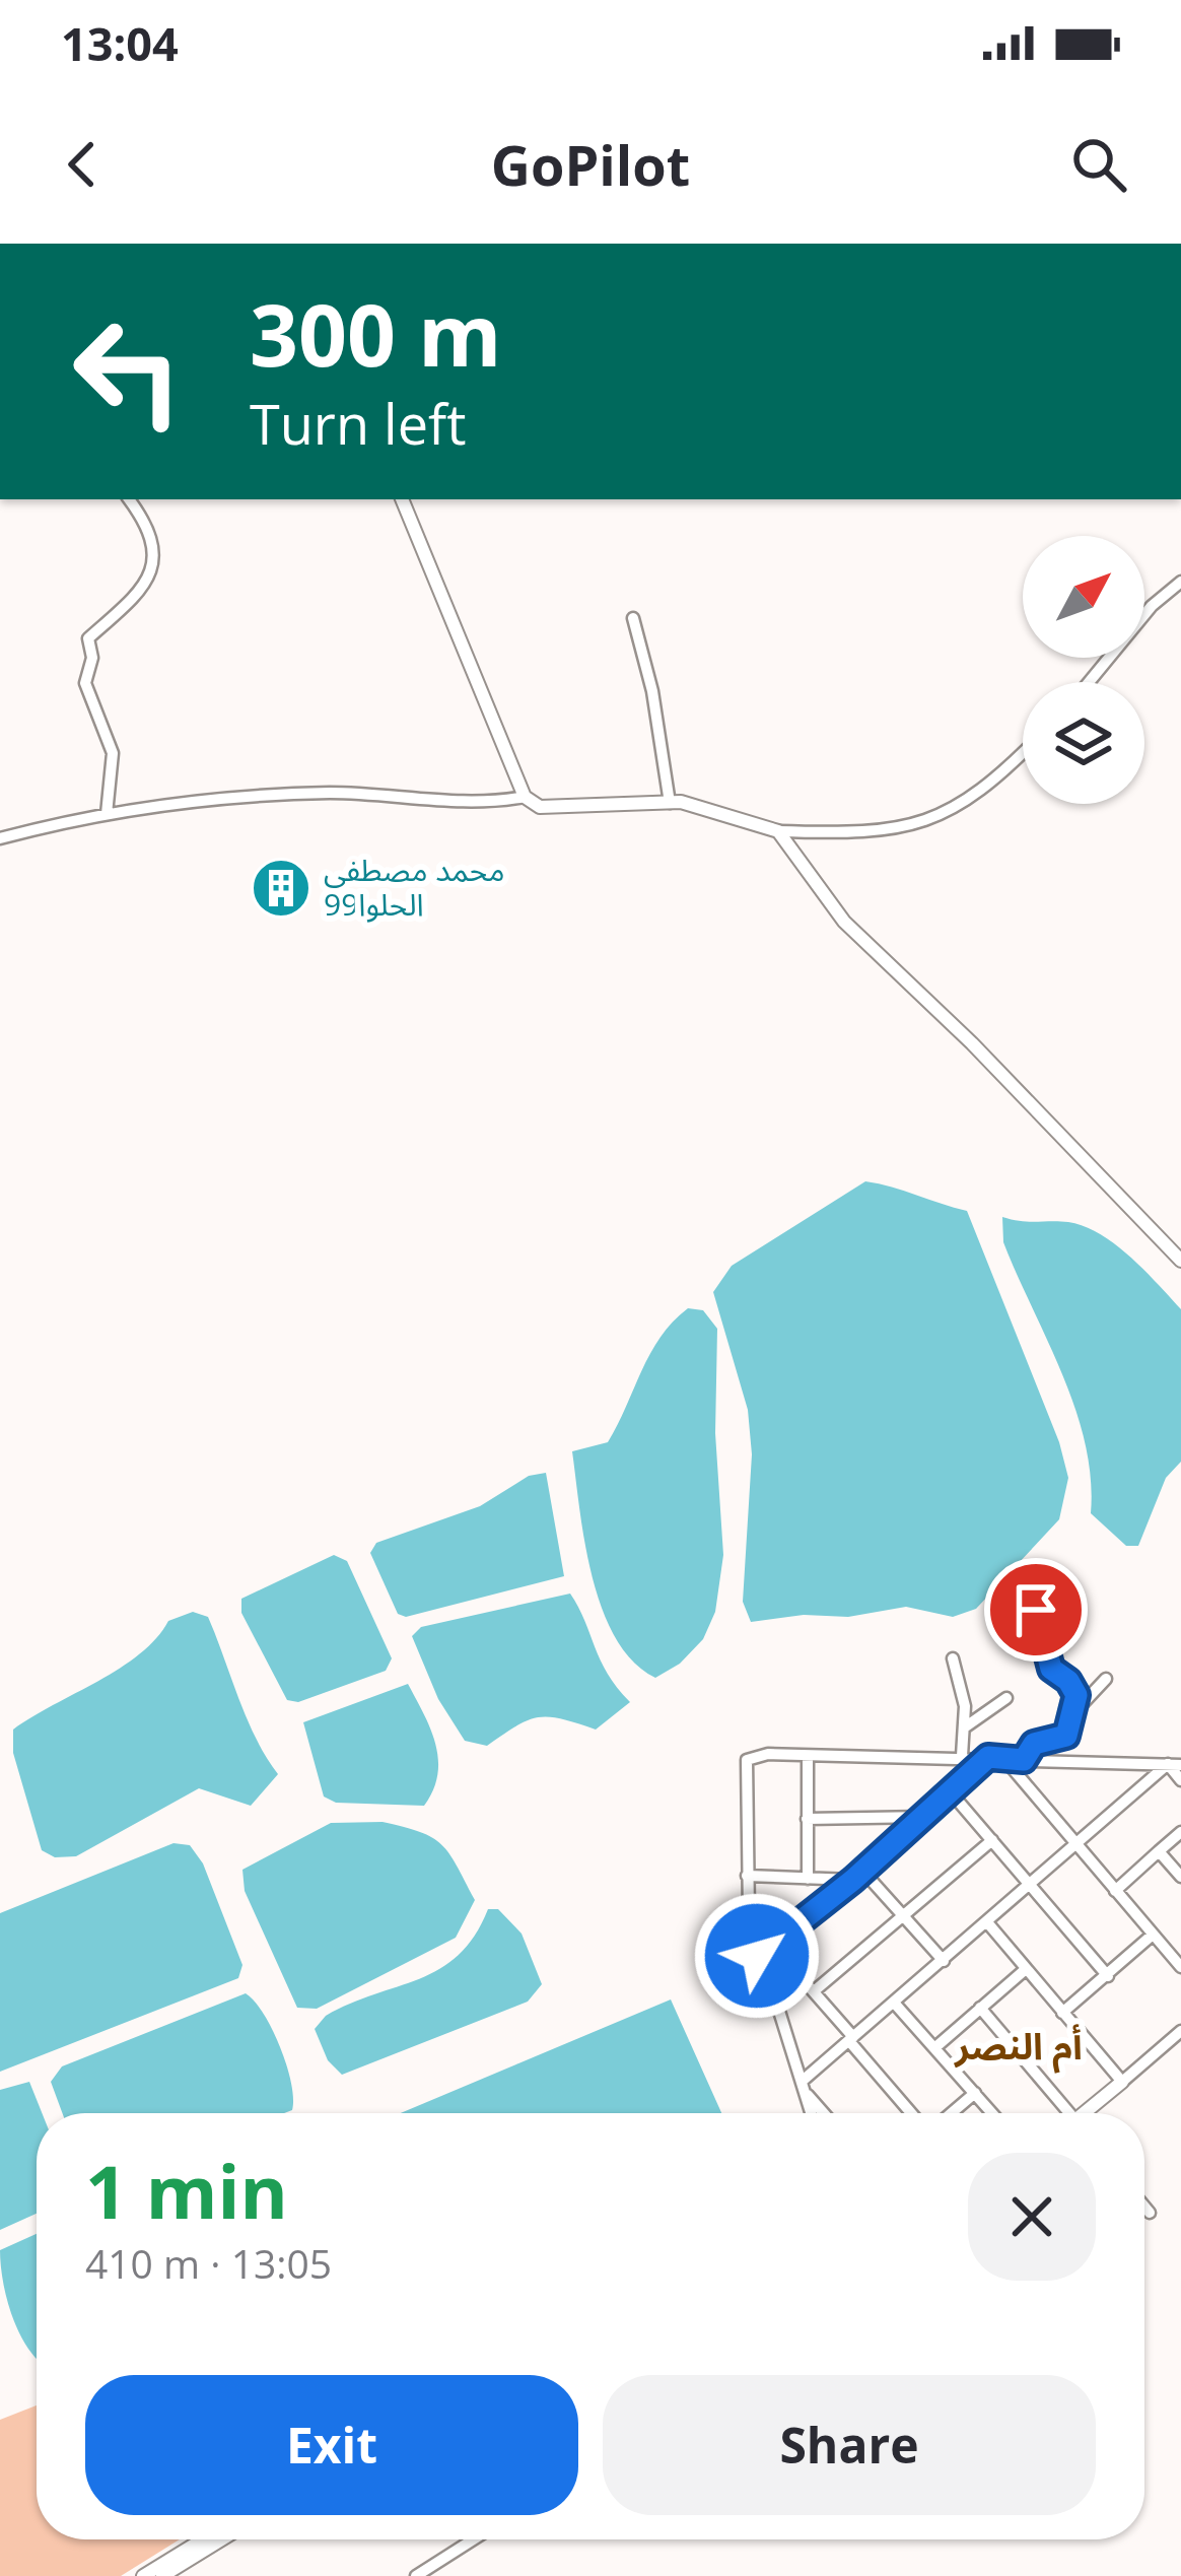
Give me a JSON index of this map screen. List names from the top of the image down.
{
  "districts": ["أم النصر"],
  "places": {
    "building": ["محمد مصطفى الحلوا99"]
  },
  "north": "top right",
  "page": {
    "status": "13:04",
    "header": "GoPilot",
    "turn": ["300 m", "Turn left"],
    "heading": ["1 min", "410 m · 13:05"],
    "buttons": ["Exit", "Share"]
  }
}
